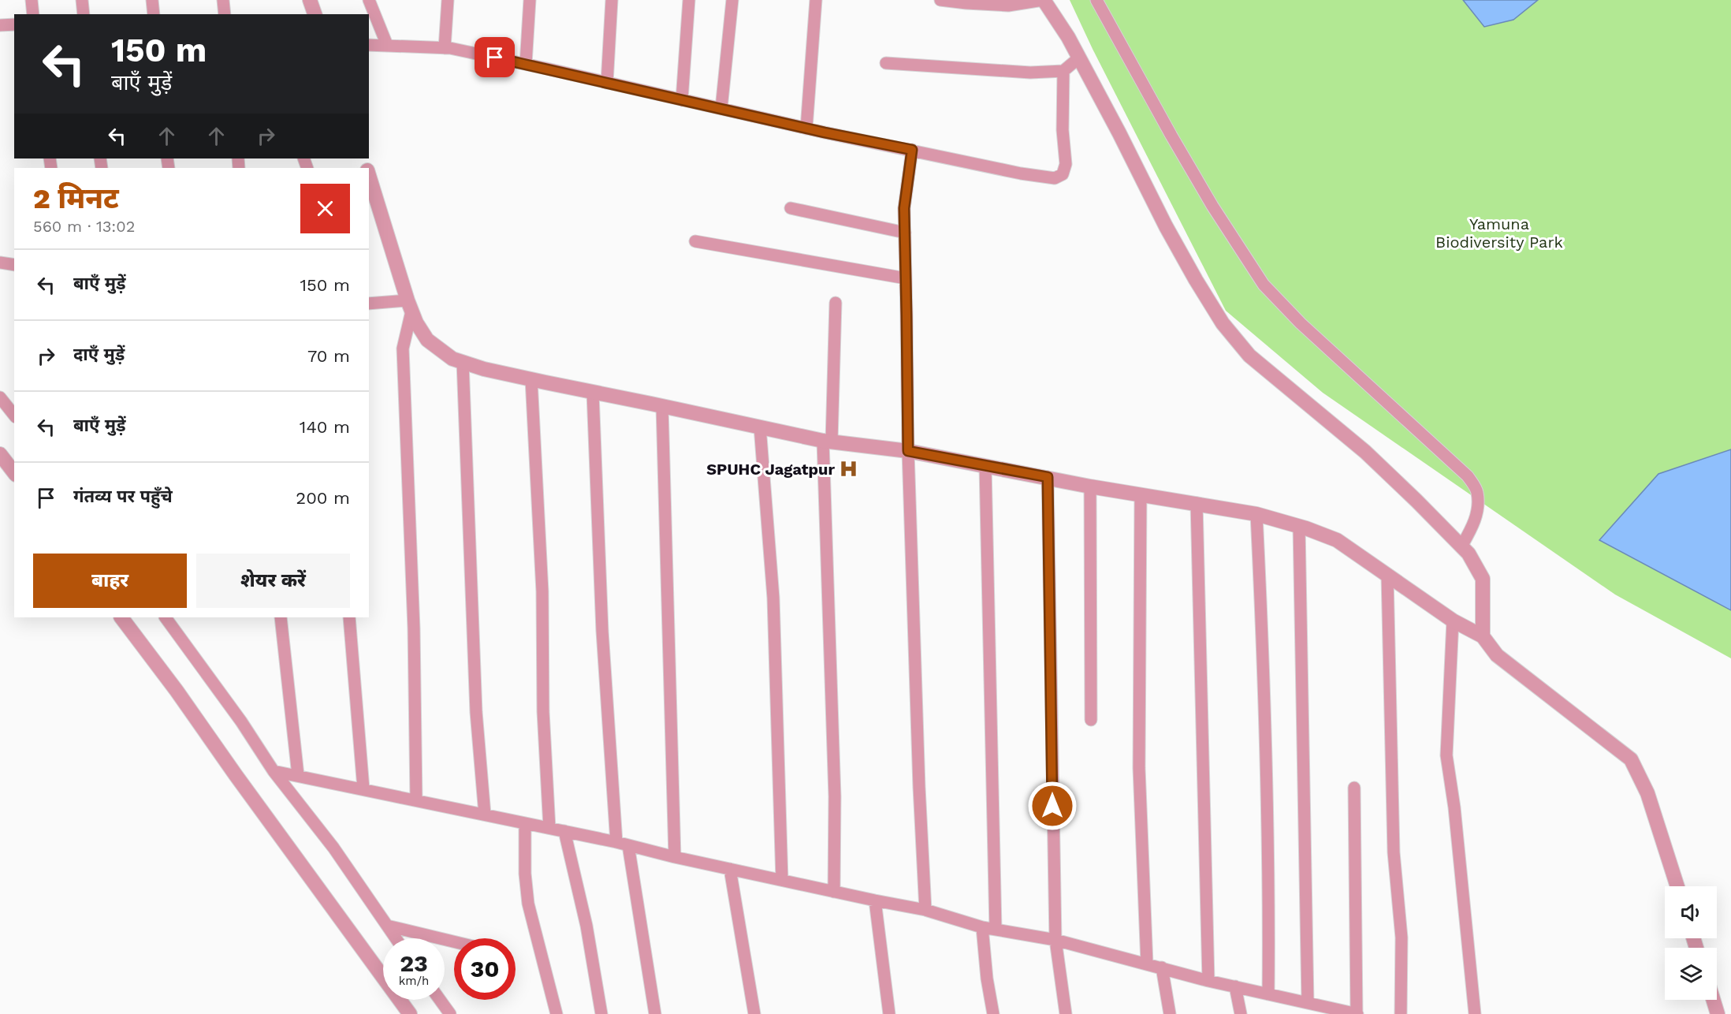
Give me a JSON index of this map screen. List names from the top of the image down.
{
  "parks": ["Yamuna Biodiversity Park"],
  "places": {
    "hospital": ["SPUHC Jagatpur"]
  },
  "page": {
    "turn": ["150 m", "बाएँ मुड़ें"],
    "heading": ["2 मिनट", "560 m · 13:02"],
    "list": [
      {
        "name": "बाएँ मुड़ें",
        "value": "150 m"
      },
      {
        "name": "दाएँ मुड़ें",
        "value": "70 m"
      },
      {
        "name": "बाएँ मुड़ें",
        "value": "140 m"
      },
      {
        "name": "गंतव्य पर पहुँचे",
        "value": "200 m"
      }
    ],
    "buttons": ["बाहर", "शेयर करें"],
    "speed": "23 km/h",
    "limit": "30"
  }
}
